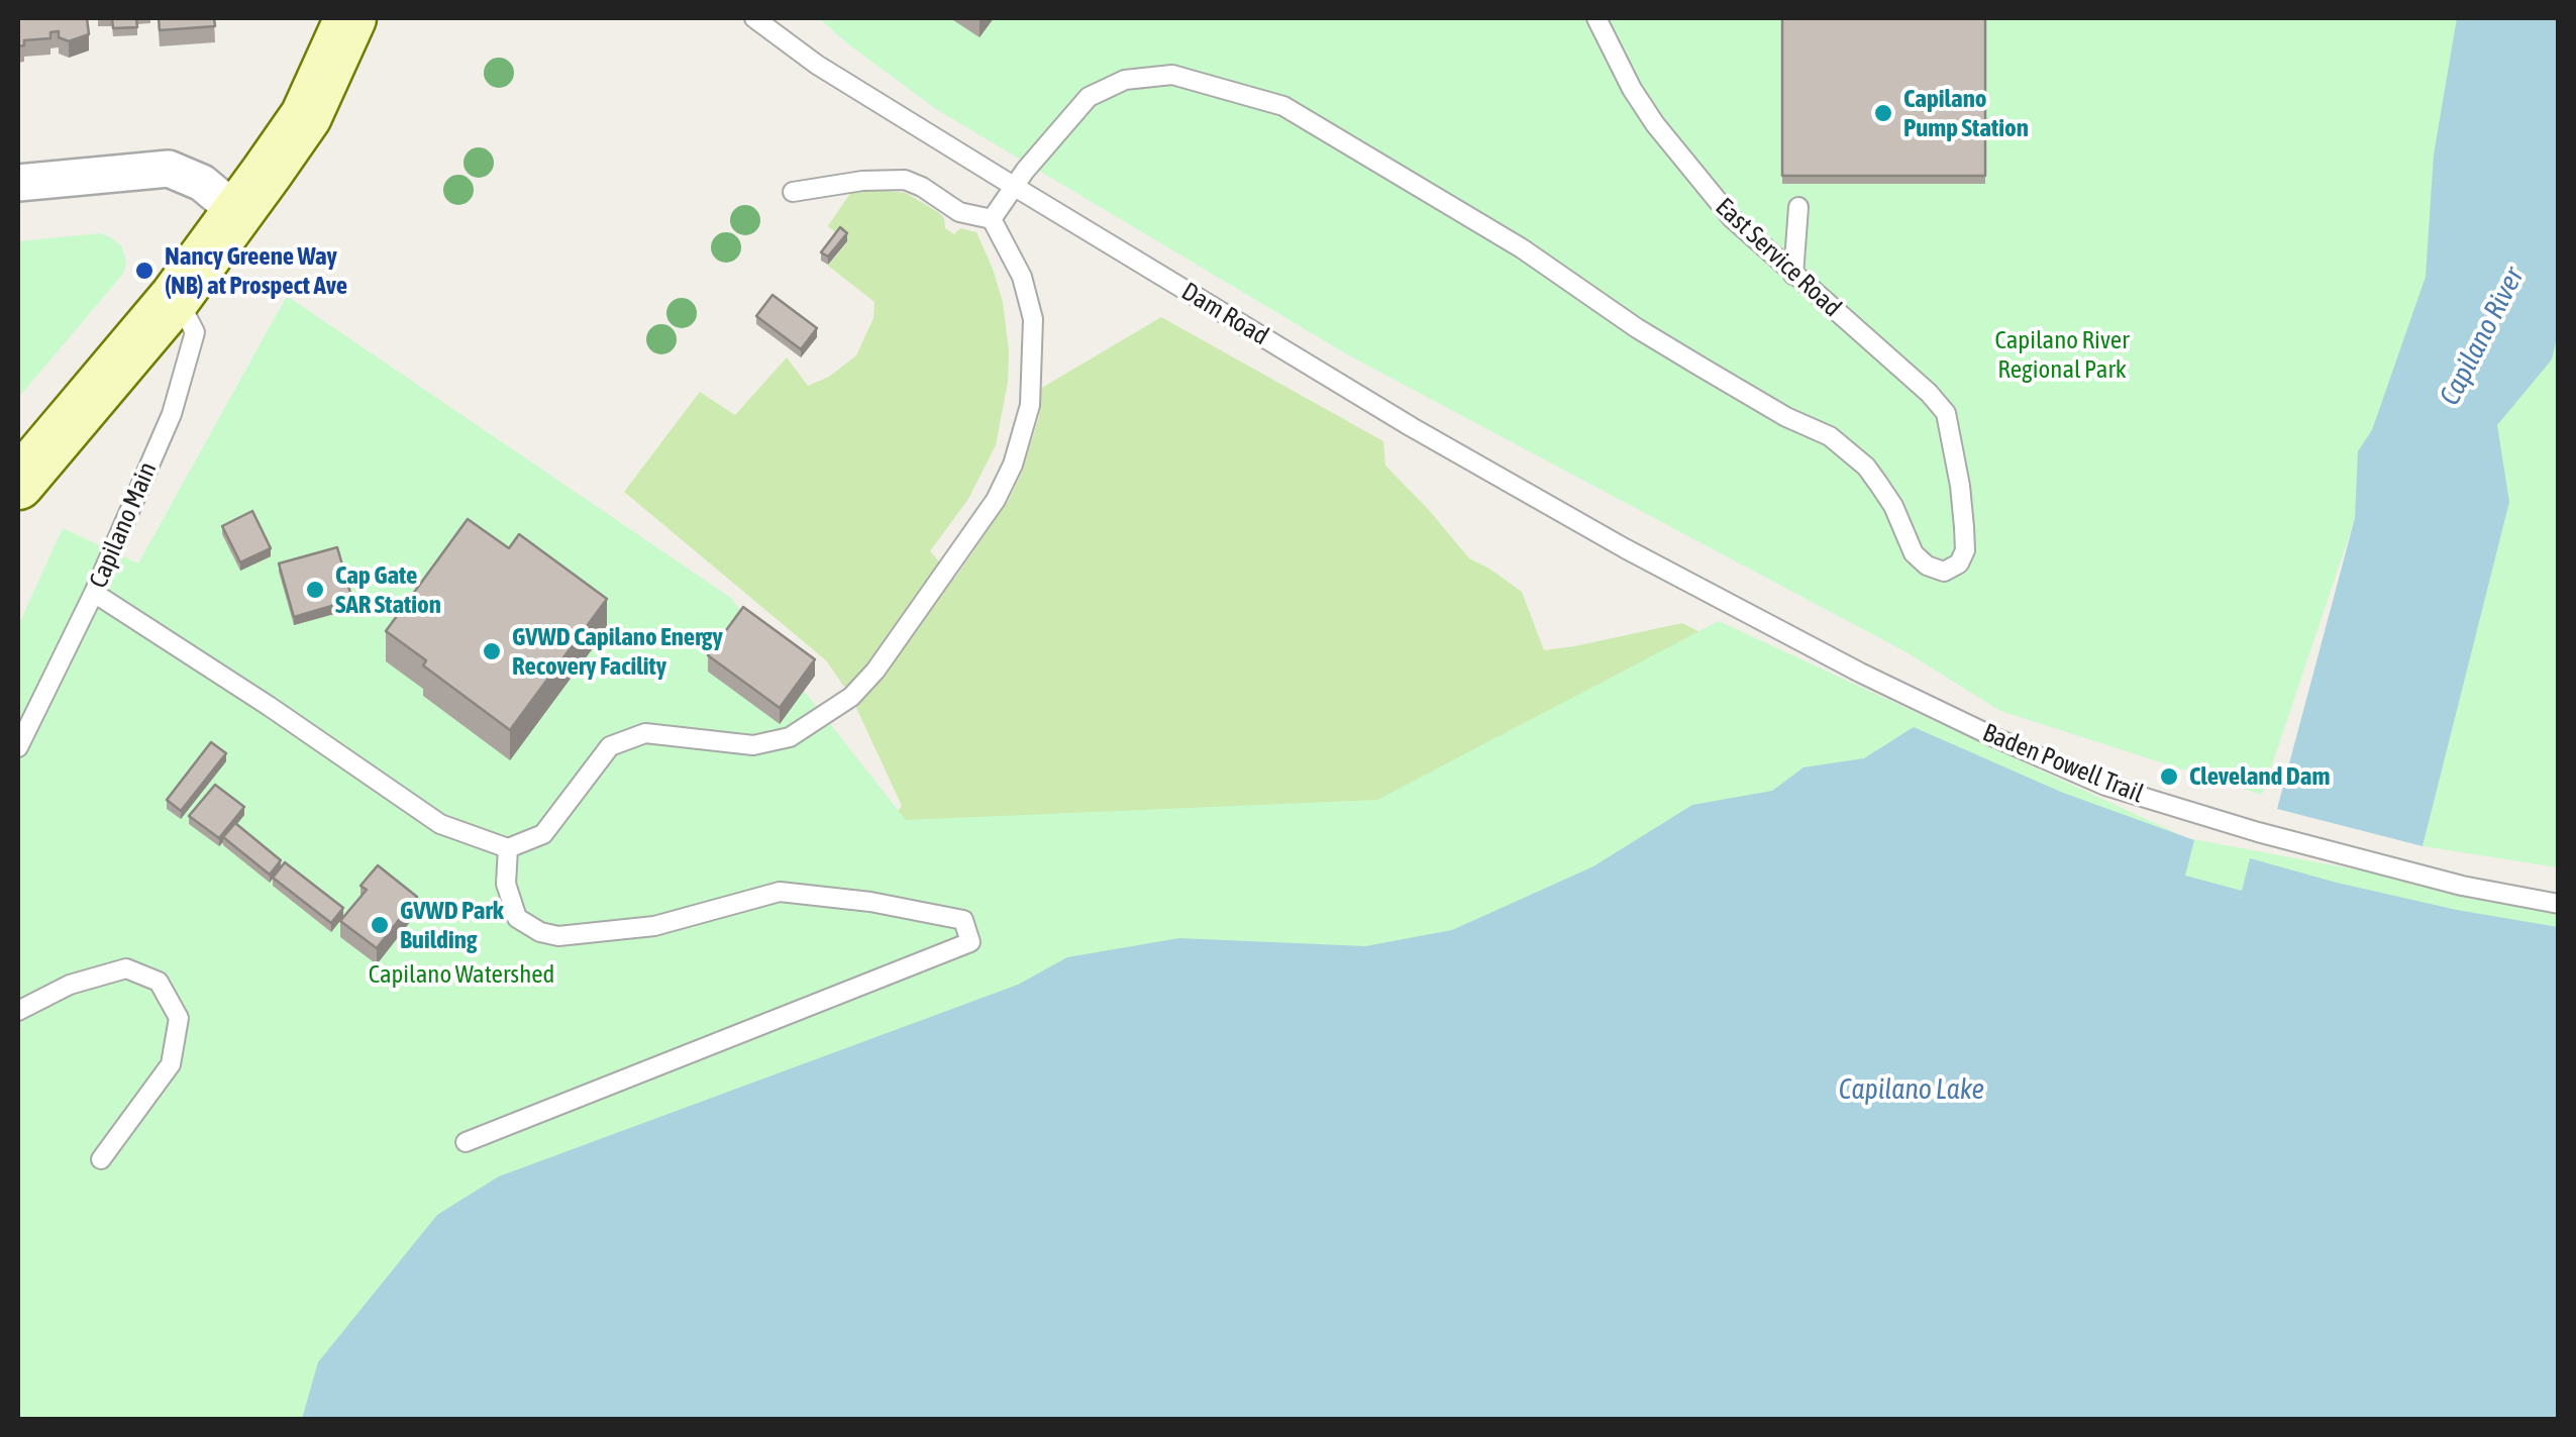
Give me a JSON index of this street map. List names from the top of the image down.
{
  "streets": {
    "lane": [
      "East Service Road",
      "Dam Road",
      "Capilano Main",
      "Baden Powell Trail"
    ]
  },
  "crossings": [
    ["East Service Road", "Dam Road"],
    ["Dam Road", "Baden Powell Trail"]
  ],
  "water": ["Capilano River", "Capilano Lake"],
  "parks": ["Capilano River Regional Park", "Capilano Watershed"],
  "places": [
    "Capilano Pump Station",
    "Nancy Greene Way (NB) at Prospect Ave",
    "Cap Gate SAR Station",
    "GVWD Capilano Energy Recovery Facility",
    "Cleveland Dam",
    "GVWD Park Building"
  ]
}
